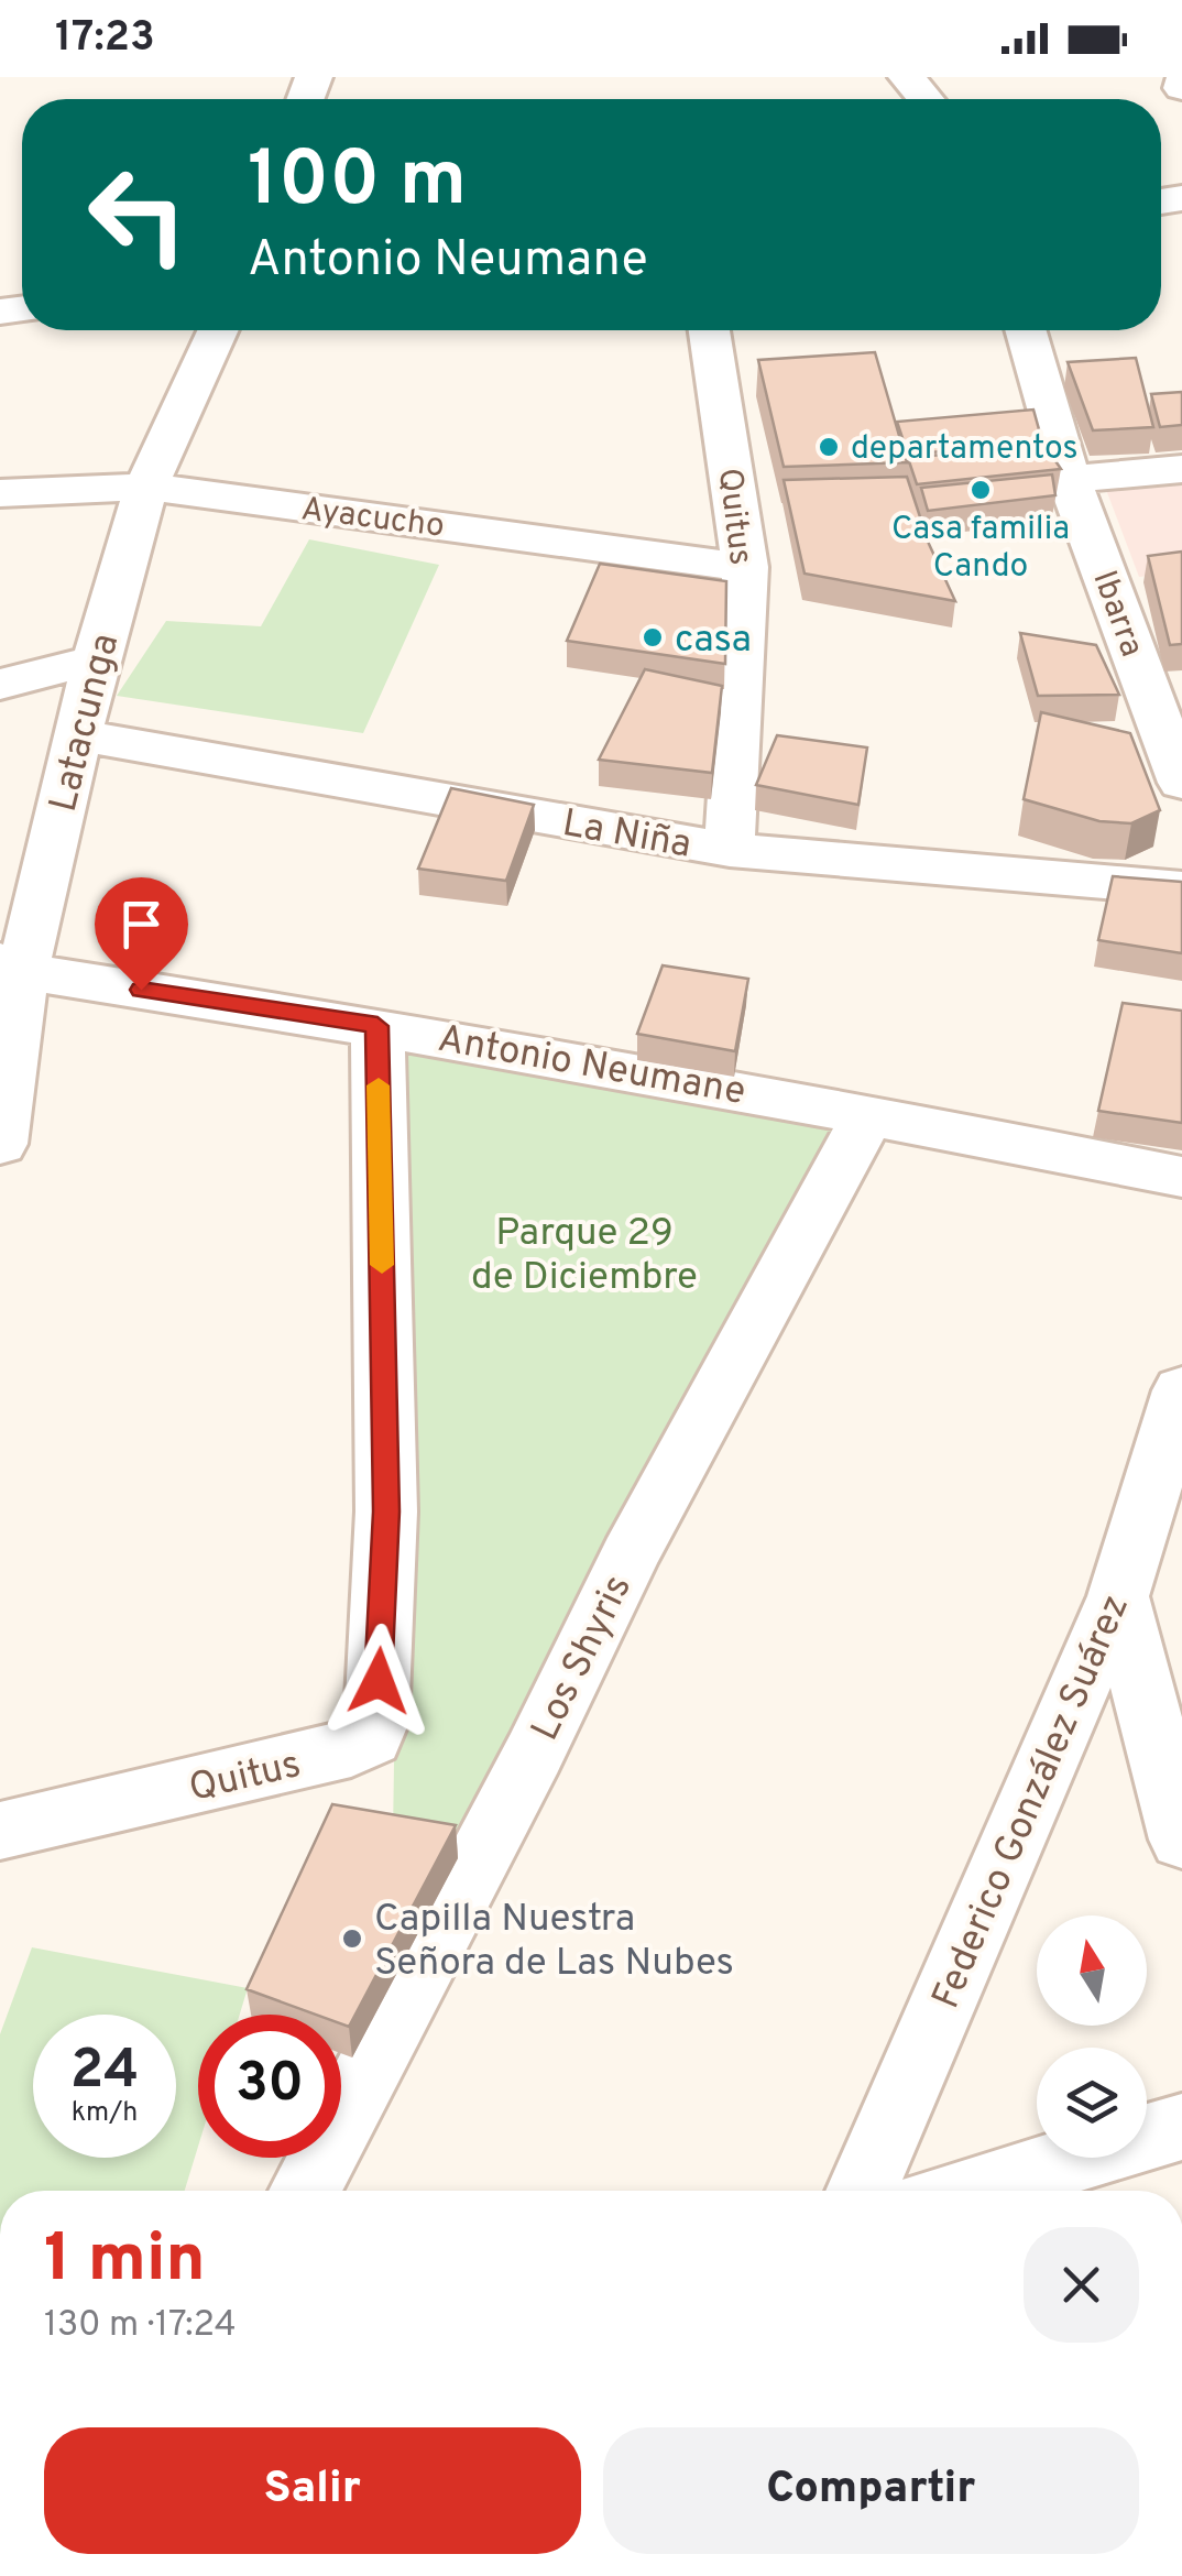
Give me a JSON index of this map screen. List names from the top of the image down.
{
  "streets": {
    "street": [
      "Ayacucho",
      "Quitus",
      "Ibarra",
      "Latacunga",
      "La Niña",
      "Antonio Neumane",
      "Los Shyris",
      "Federico González Suárez"
    ]
  },
  "crossings": [
    ["Ayacucho", "Quitus"],
    ["Ayacucho", "Latacunga"],
    ["Quitus", "La Niña"],
    ["Quitus", "Antonio Neumane"],
    ["Latacunga", "La Niña"],
    ["Latacunga", "Antonio Neumane"],
    ["Antonio Neumane", "Los Shyris"]
  ],
  "parks": ["Parque 29 de Diciembre"],
  "places": [
    "departamentos",
    "Casa familia Cando",
    "casa",
    "Capilla Nuestra Señora de Las Nubes"
  ],
  "north": "top",
  "page": {
    "status": "17:23",
    "turn": ["100 m", "Antonio Neumane"],
    "speed": "24 km/h",
    "limit": "30",
    "heading": ["1 min", "130 m · 17:24"],
    "buttons": ["Salir", "Compartir"]
  }
}
